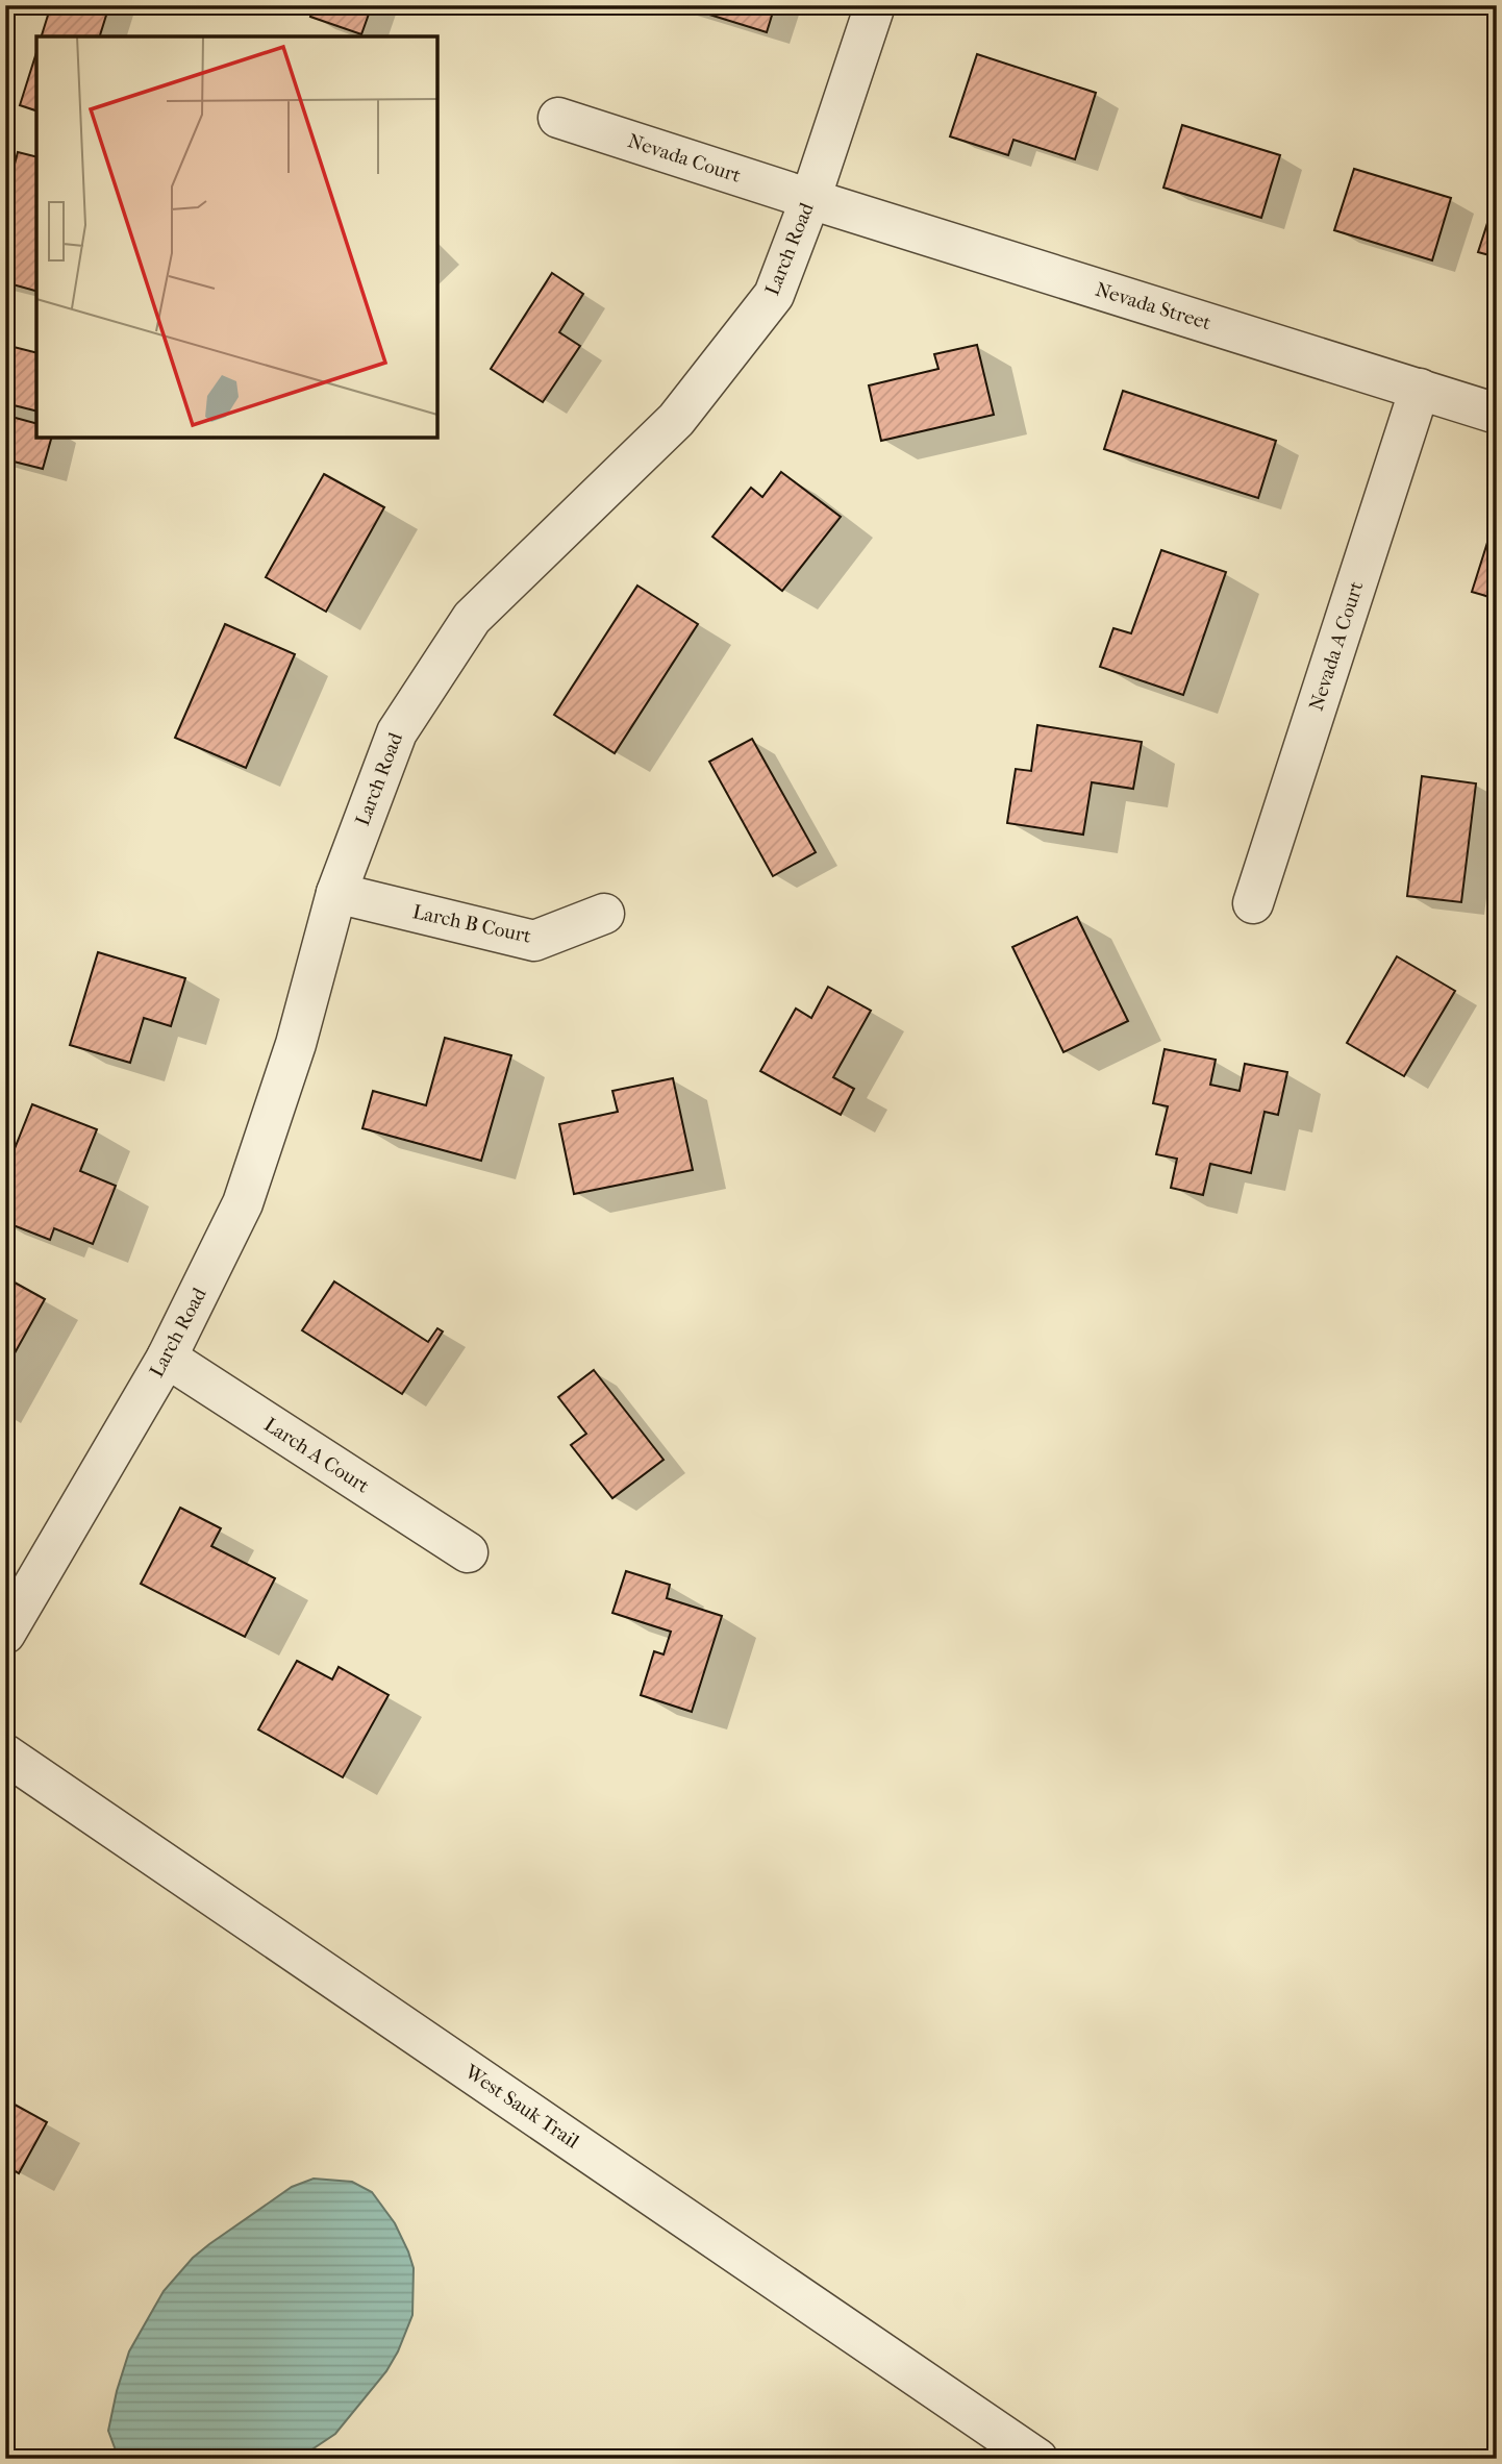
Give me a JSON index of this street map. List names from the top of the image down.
{
  "streets": {
    "street": [
      "Nevada Court",
      "Larch Road",
      "Nevada Street",
      "Nevada A Court",
      "Larch B Court",
      "Larch A Court",
      "West Sauk Trail"
    ]
  },
  "crossings": [
    ["Nevada Court", "Larch Road"],
    ["Nevada Court", "Nevada Street"],
    ["Larch Road", "Nevada Street"],
    ["Larch Road", "Larch B Court"],
    ["Larch Road", "Larch A Court"],
    ["Nevada Street", "Nevada A Court"]
  ]
}
